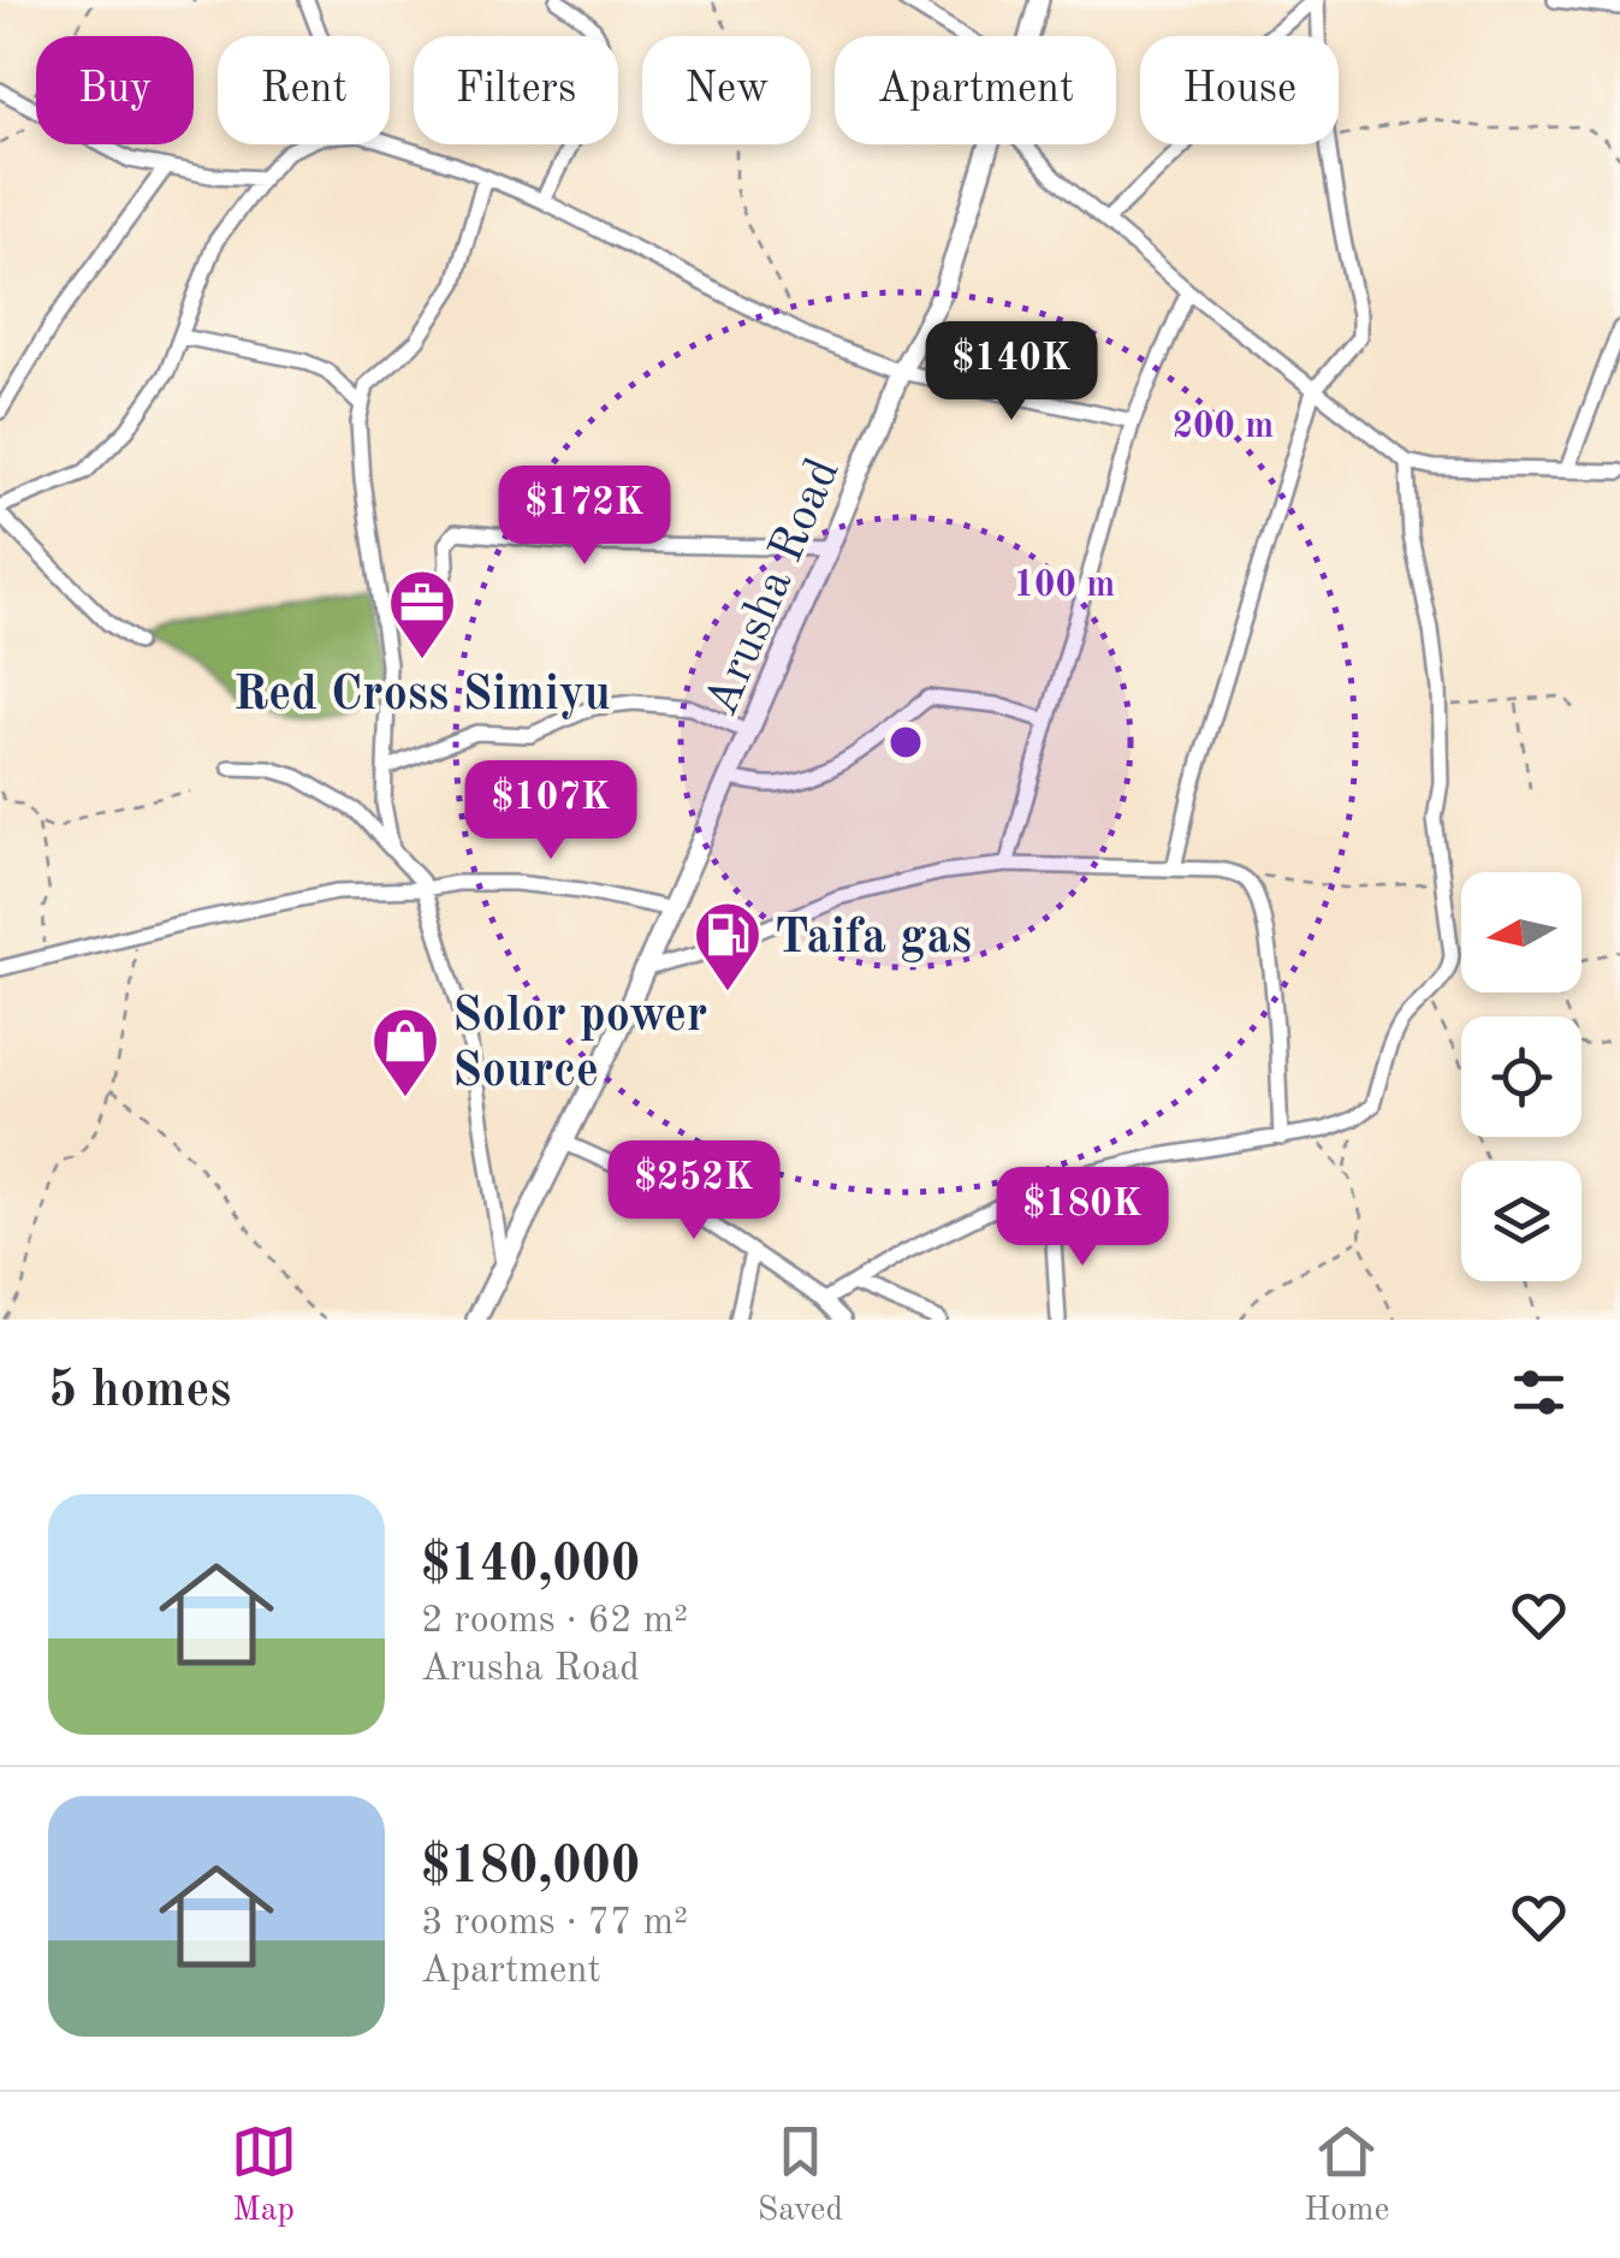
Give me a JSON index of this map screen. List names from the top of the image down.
{
  "streets": {
    "main road": ["Arusha Road"]
  },
  "places": {
    "office": ["Red Cross Simiyu"],
    "fuel station": ["Taifa gas"],
    "shop": ["Solor power Source"]
  },
  "north": "left",
  "page": {
    "chip": [
      "Buy",
      "Rent",
      "Filters",
      "New",
      "Apartment",
      "House"
    ],
    "price": [
      "$140K",
      "$172K",
      "$107K",
      "$252K",
      "$180K"
    ],
    "heading": "5 homes",
    "list": [
      {
        "name": "$140,000",
        "note": "2 rooms · 62 m² · Arusha Road"
      },
      {
        "name": "$180,000",
        "note": "3 rooms · 77 m² · Apartment"
      }
    ],
    "tabs": ["Map", "Saved", "Home"]
  },
  "rings": ["200 m", "100 m"]
}
